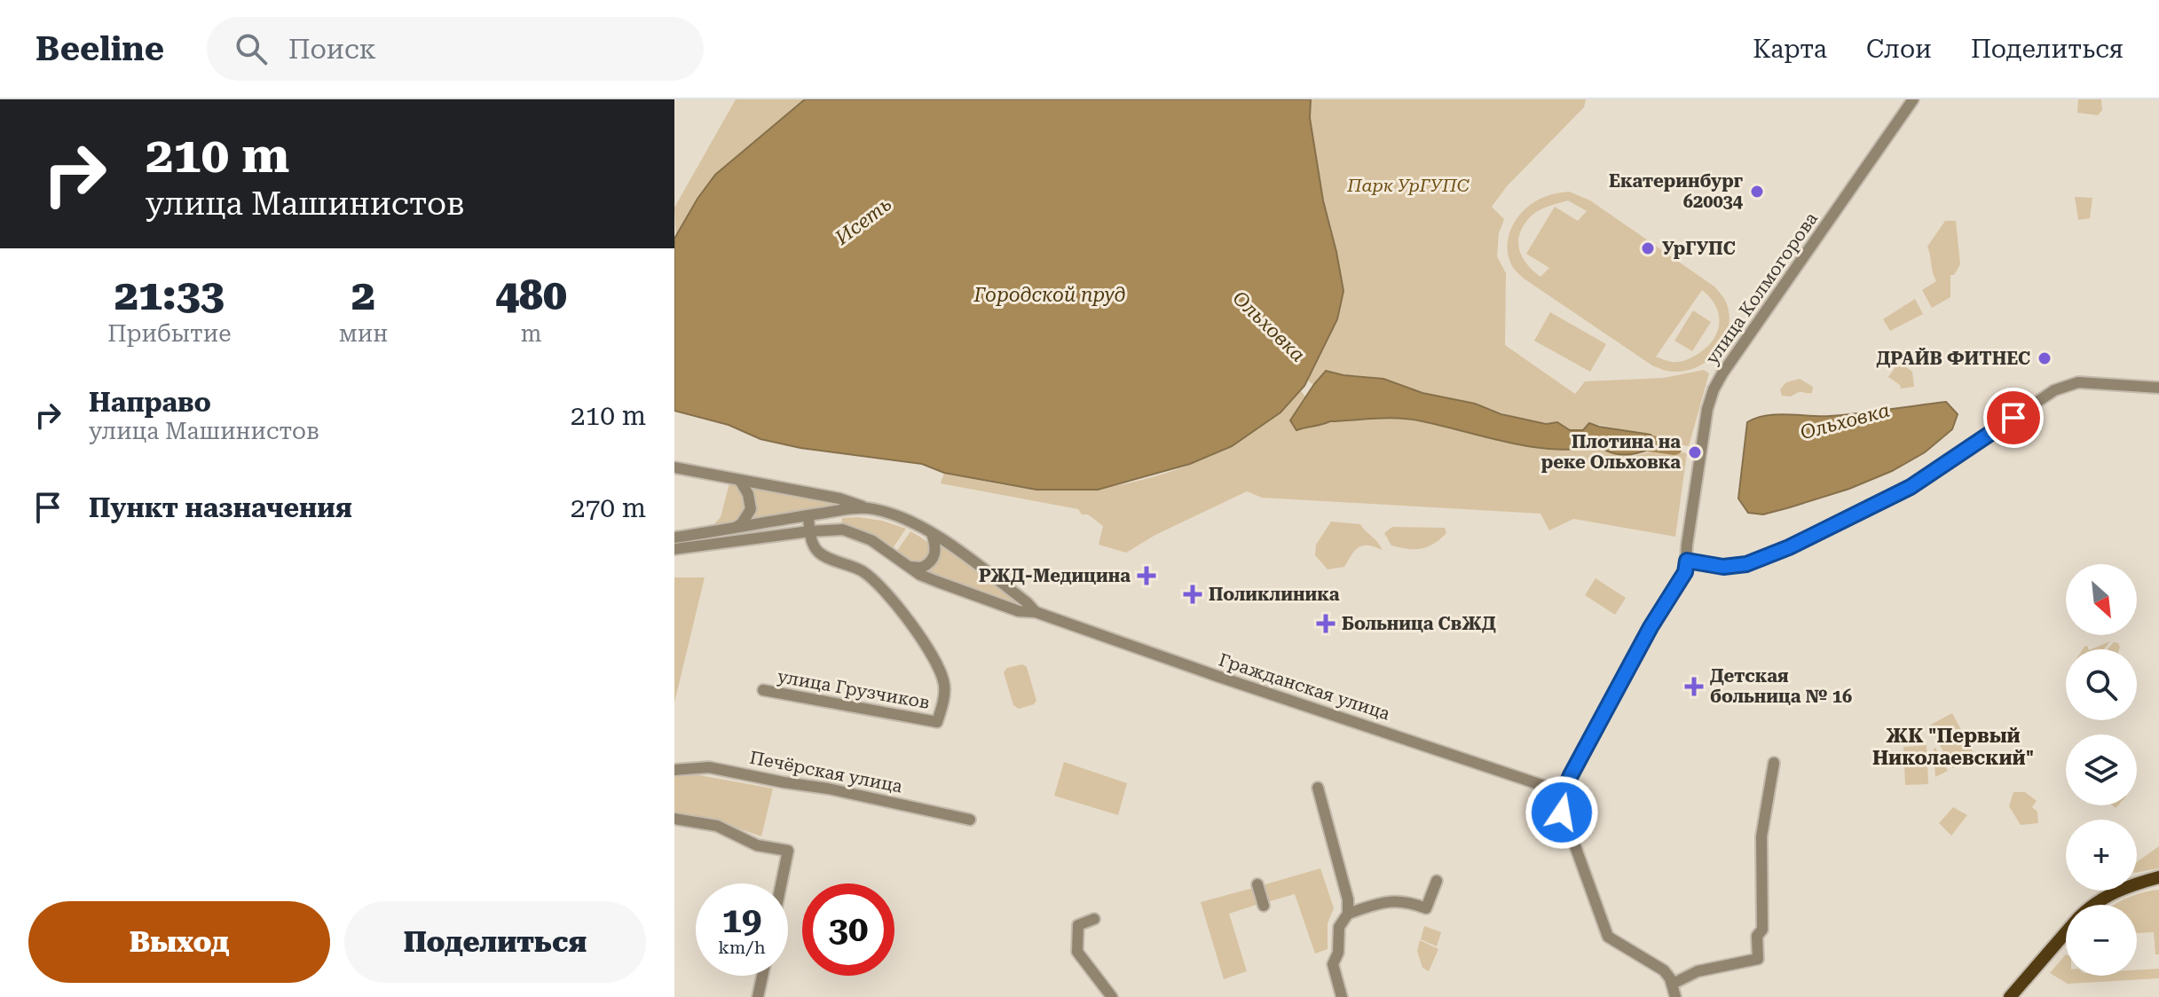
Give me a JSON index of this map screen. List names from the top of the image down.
{
  "streets": {
    "street": [
      "улица Колмогорова",
      "Гражданская улица",
      "улица Грузчиков",
      "Печёрская улица"
    ]
  },
  "crossings": [
    ["улица Колмогорова", "Гражданская улица"],
    ["Гражданская улица", "улица Грузчиков"]
  ],
  "districts": ["ЖК \"Первый Николаевский\""],
  "water": ["Исеть", "Городской пруд", "Ольховка"],
  "parks": ["Парк УрГУПС"],
  "places": {
    "other": [
      "Екатеринбург 620034",
      "УрГУПС",
      "ДРАЙВ ФИТНЕС",
      "Плотина на реке Ольховка"
    ],
    "health": [
      "РЖД-Медицина",
      "Поликлиника",
      "Больница СвЖД",
      "Детская больница № 16"
    ]
  },
  "north": "bottom right",
  "page": {
    "header": "Beeline",
    "search": "Поиск",
    "nav": ["Карта", "Слои", "Поделиться"],
    "turn": ["210 m", "улица Машинистов"],
    "eta": [
      "21:33",
      "Прибытие",
      "2",
      "мин",
      "480",
      "m"
    ],
    "list": [
      {
        "name": "Направо",
        "note": "улица Машинистов",
        "value": "210 m"
      },
      {
        "name": "Пункт назначения",
        "value": "270 m"
      }
    ],
    "map_buttons": ["+", "−"],
    "speed": "19 km/h",
    "limit": "30",
    "buttons": ["Выход", "Поделиться"]
  }
}
